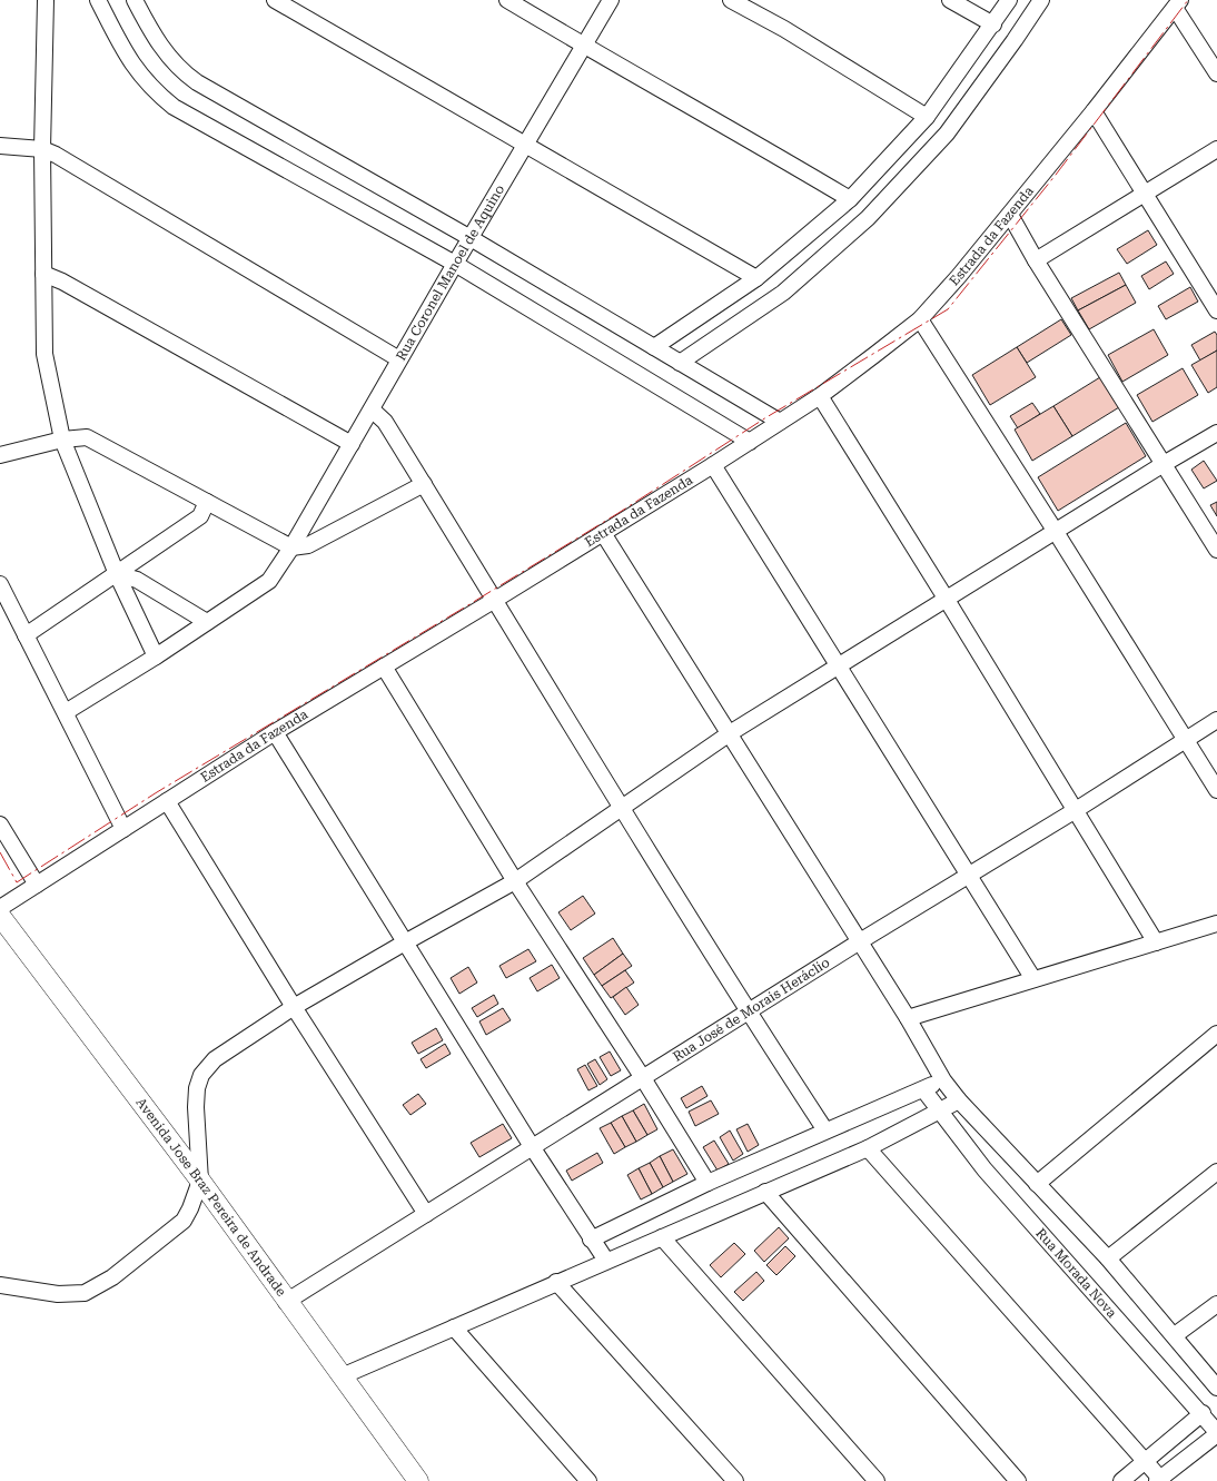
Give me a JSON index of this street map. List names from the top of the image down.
{
  "streets": {
    "main road": ["Avenida Jose Braz Pereira de Andrade"],
    "street": [
      "Estrada da Fazenda",
      "Rua Coronel Manoel de Aquino",
      "Rua José de Morais Heráclio",
      "Rua Morada Nova"
    ]
  },
  "crossings": [
    ["Rua José de Morais Heráclio", "Avenida Jose Braz Pereira de Andrade"]
  ]
}
